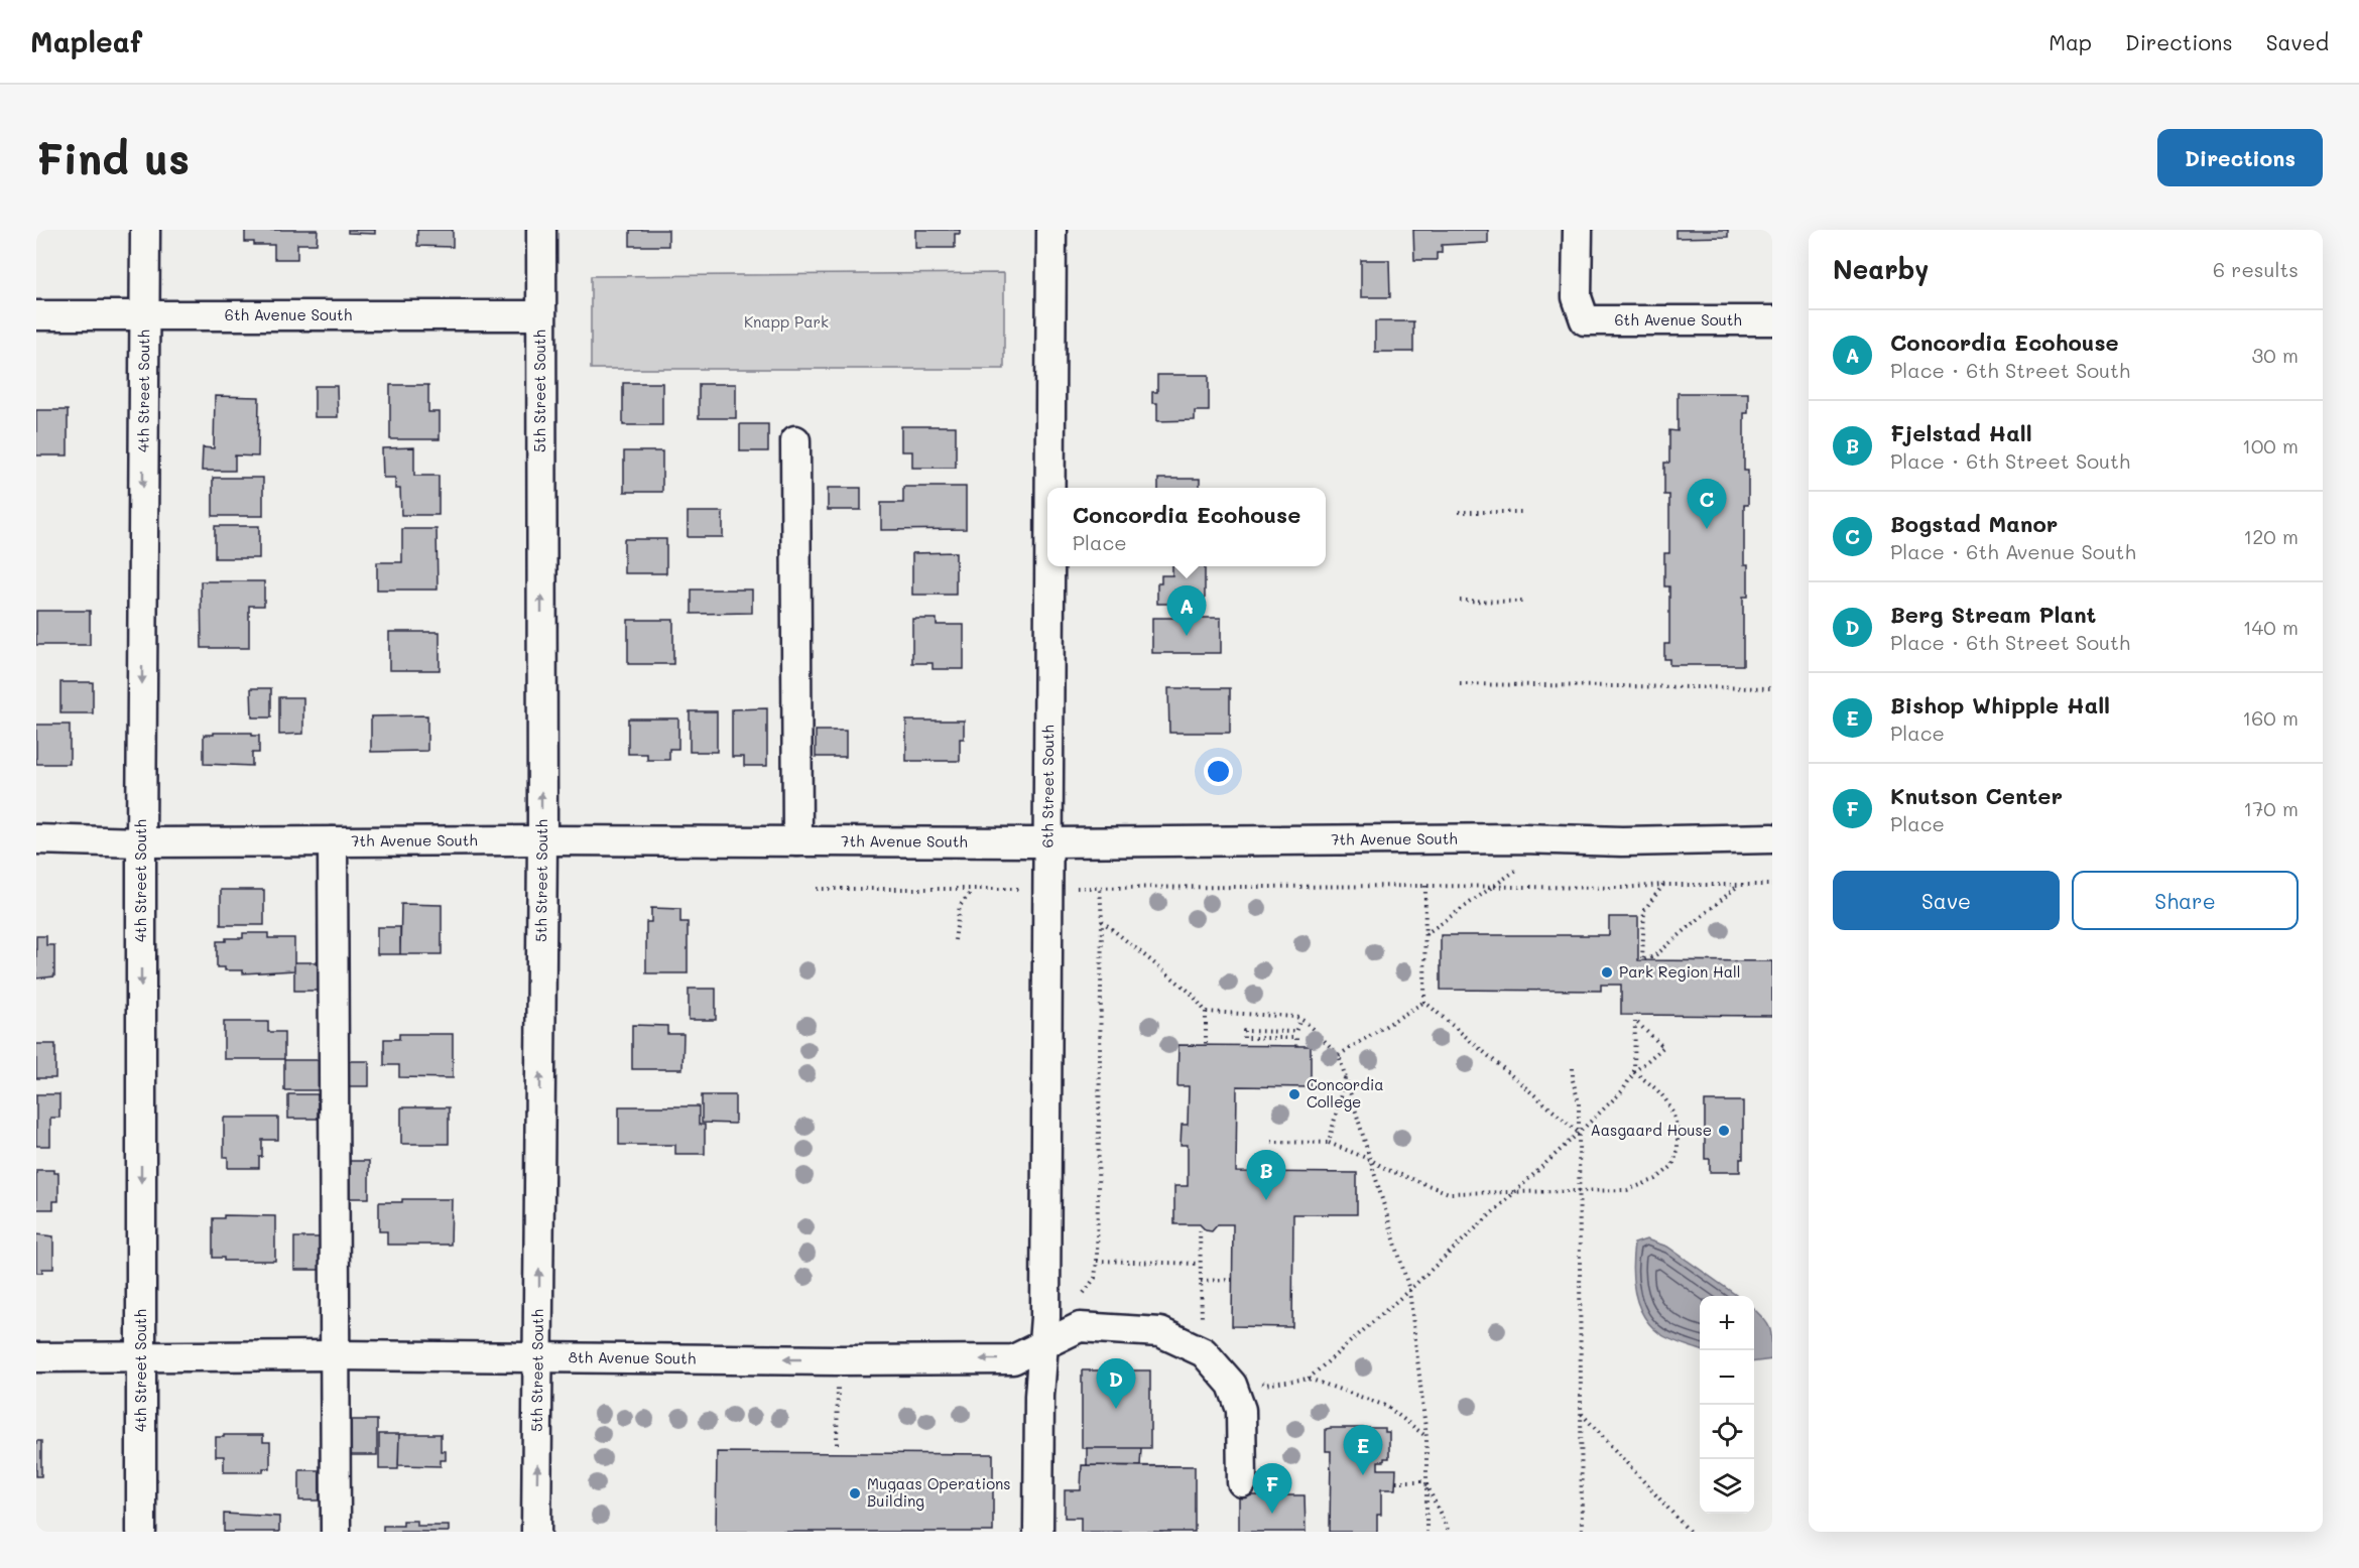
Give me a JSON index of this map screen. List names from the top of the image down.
{
  "streets": {
    "street": [
      "6th Avenue South",
      "4th Street South",
      "5th Street South",
      "6th Street South",
      "7th Avenue South",
      "8th Avenue South"
    ]
  },
  "crossings": [
    ["6th Avenue South", "4th Street South"],
    ["6th Avenue South", "5th Street South"],
    ["4th Street South", "7th Avenue South"],
    ["4th Street South", "8th Avenue South"],
    ["5th Street South", "7th Avenue South"],
    ["5th Street South", "8th Avenue South"],
    ["6th Street South", "7th Avenue South"],
    ["6th Street South", "8th Avenue South"]
  ],
  "one_way": ["8th Avenue South"],
  "parks": ["Knapp Park"],
  "places": [
    "Park Region Hall",
    "Concordia College",
    "Aasgaard House",
    "Mugaas Operations Building"
  ],
  "page": {
    "header": "Mapleaf",
    "nav": ["Map", "Directions", "Saved"],
    "buttons": [
      "Directions",
      ["Save", "Share"]
    ],
    "title": "Find us",
    "heading": ["Nearby", "6 results"],
    "list": [
      {
        "mark": "A",
        "name": "Concordia Ecohouse",
        "note": "Place · 6th Street South",
        "value": "30 m"
      },
      {
        "mark": "B",
        "name": "Fjelstad Hall",
        "note": "Place · 6th Street South",
        "value": "100 m"
      },
      {
        "mark": "C",
        "name": "Bogstad Manor",
        "note": "Place · 6th Avenue South",
        "value": "120 m"
      },
      {
        "mark": "D",
        "name": "Berg Stream Plant",
        "note": "Place · 6th Street South",
        "value": "140 m"
      },
      {
        "mark": "E",
        "name": "Bishop Whipple Hall",
        "note": "Place",
        "value": "160 m"
      },
      {
        "mark": "F",
        "name": "Knutson Center",
        "note": "Place",
        "value": "170 m"
      }
    ],
    "pins": [
      "C",
      "A",
      "B",
      "D",
      "E",
      "F"
    ],
    "popup": ["Concordia Ecohouse", "Place"],
    "map_buttons": ["+", "−"]
  }
}
